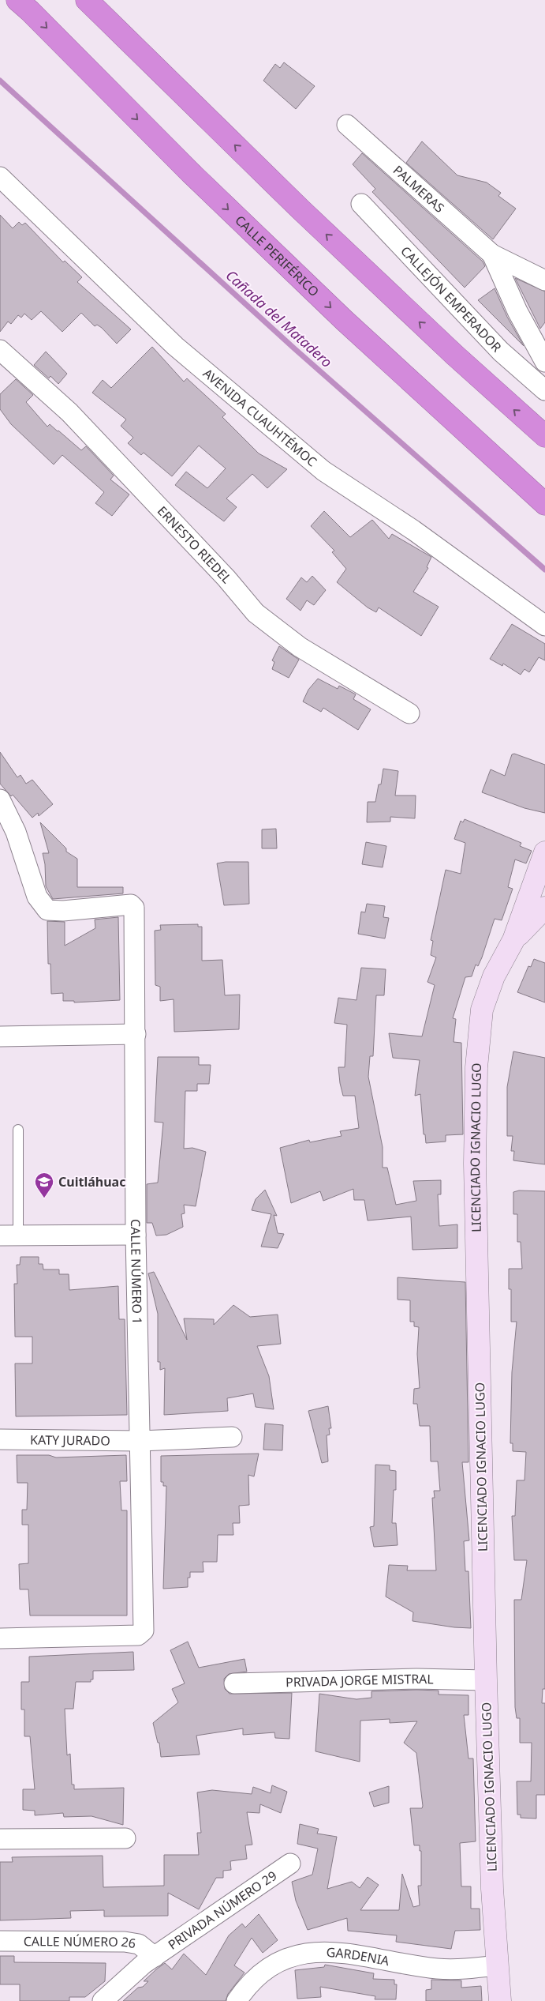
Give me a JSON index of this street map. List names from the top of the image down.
{
  "streets": {
    "highway": ["CALLE PERIFÉRICO"],
    "main road": ["LICENCIADO IGNACIO LUGO"],
    "street": [
      "PALMERAS",
      "CALLEJÓN EMPERADOR",
      "AVENIDA CUAUHTÉMOC",
      "ERNESTO RIEDEL",
      "CALLE NÚMERO 1",
      "KATY JURADO",
      "PRIVADA JORGE MISTRAL",
      "PRIVADA NÚMERO 29",
      "CALLE NÚMERO 26",
      "GARDENIA"
    ]
  },
  "crossings": [
    ["LICENCIADO IGNACIO LUGO", "PRIVADA JORGE MISTRAL"],
    ["LICENCIADO IGNACIO LUGO", "GARDENIA"],
    ["CALLE NÚMERO 1", "KATY JURADO"],
    ["PRIVADA NÚMERO 29", "CALLE NÚMERO 26"]
  ],
  "water": ["Cañada del Matadero"],
  "places": {
    "school or university": ["Cuitláhuac"]
  }
}
